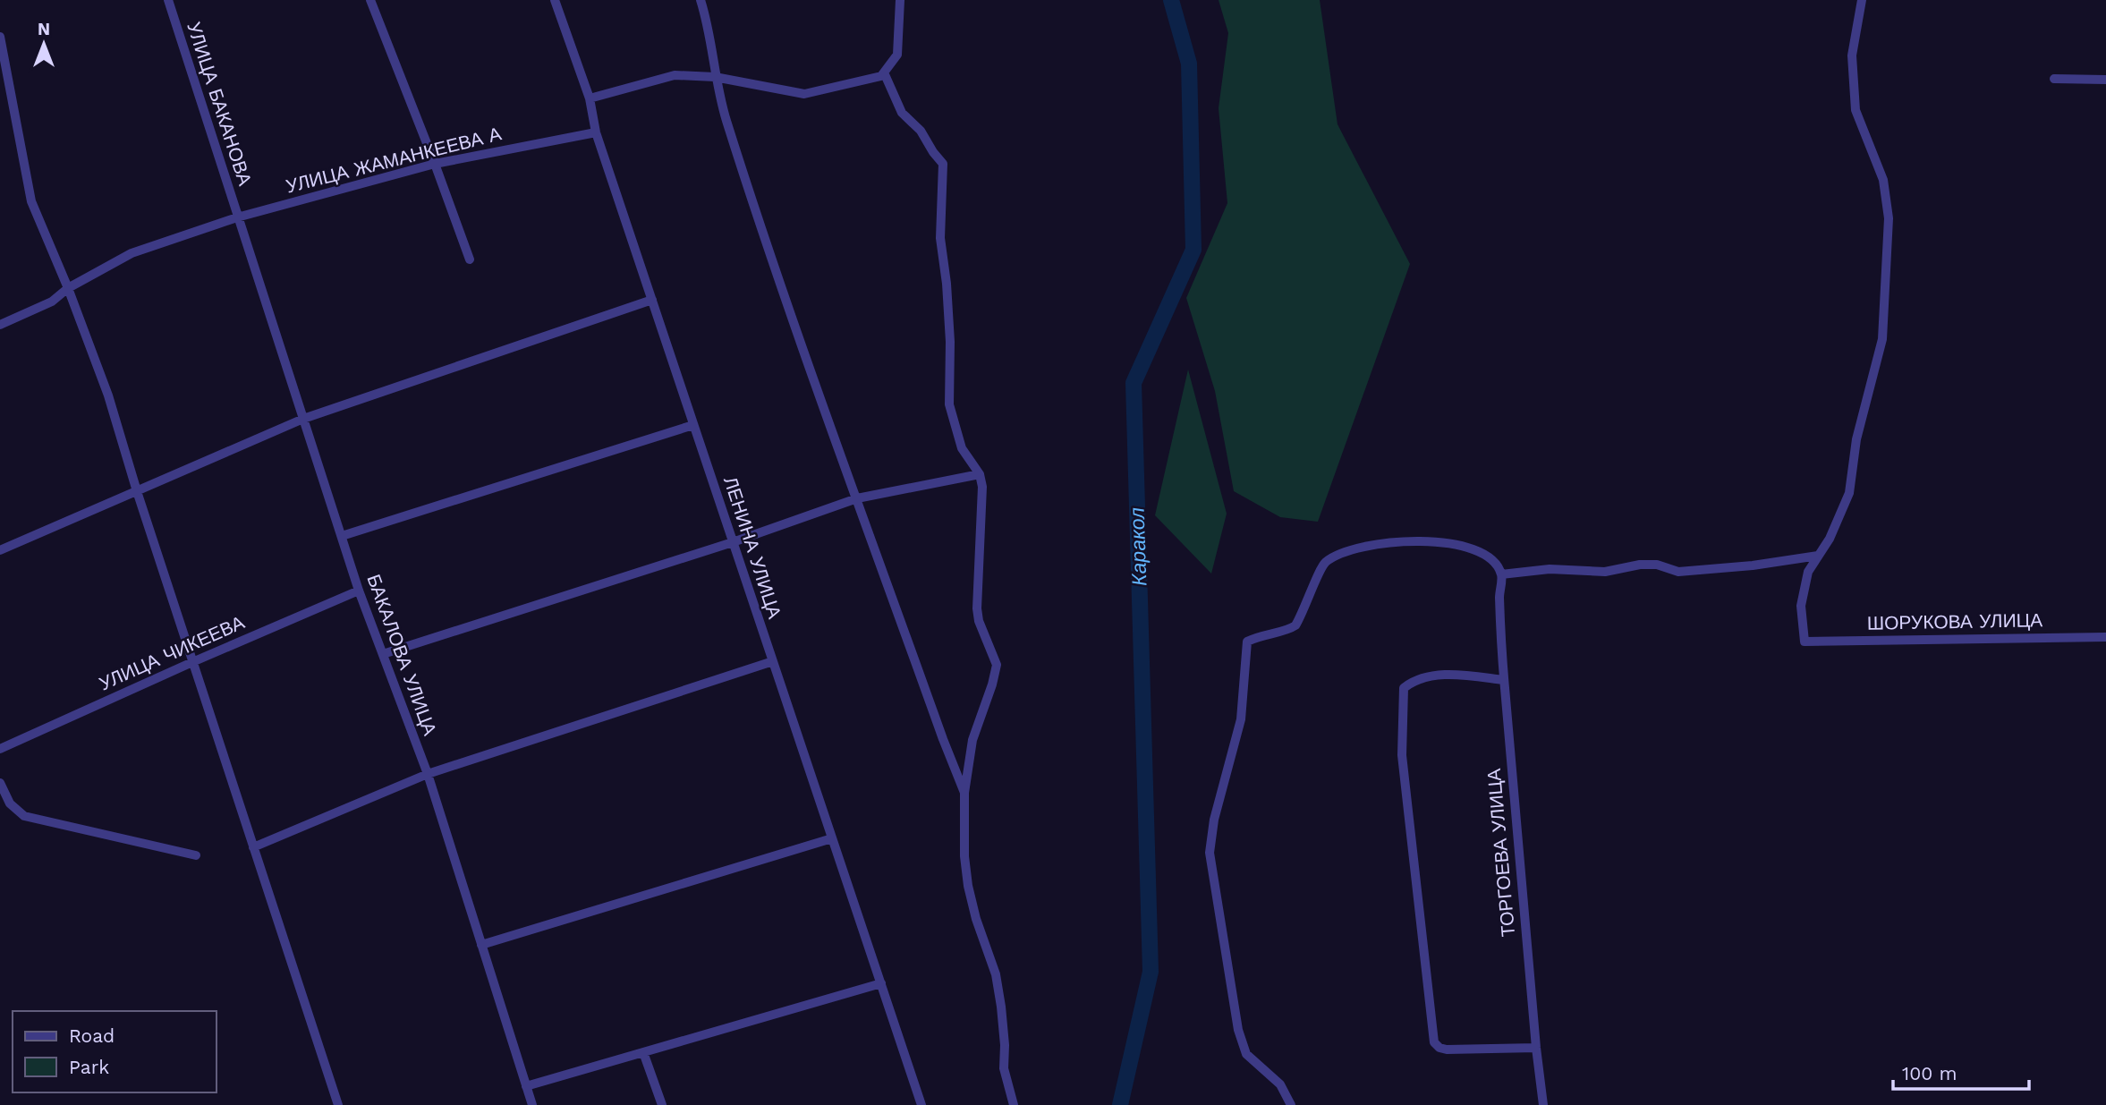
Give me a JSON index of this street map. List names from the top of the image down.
{
  "streets": {
    "street": [
      "УЛИЦА БАКАНОВА",
      "УЛИЦА ЖАМАНКЕЕВА А",
      "ЛЕНИНА УЛИЦА",
      "ШОРУКОВА УЛИЦА",
      "УЛИЦА ЧИКЕЕВА",
      "БАКАЛОВА УЛИЦА",
      "ТОРГОЕВА УЛИЦА"
    ]
  },
  "crossings": [
    ["УЛИЦА БАКАНОВА", "УЛИЦА ЖАМАНКЕЕВА А"],
    ["УЛИЦА БАКАНОВА", "БАКАЛОВА УЛИЦА"],
    ["УЛИЦА ЖАМАНКЕЕВА А", "ЛЕНИНА УЛИЦА"],
    ["УЛИЦА ЖАМАНКЕЕВА А", "БАКАЛОВА УЛИЦА"],
    ["УЛИЦА ЧИКЕЕВА", "БАКАЛОВА УЛИЦА"]
  ],
  "water": ["Каракол"],
  "legend": ["Road", "Park"],
  "scale_bar": "100 m",
  "north": "top"
}
